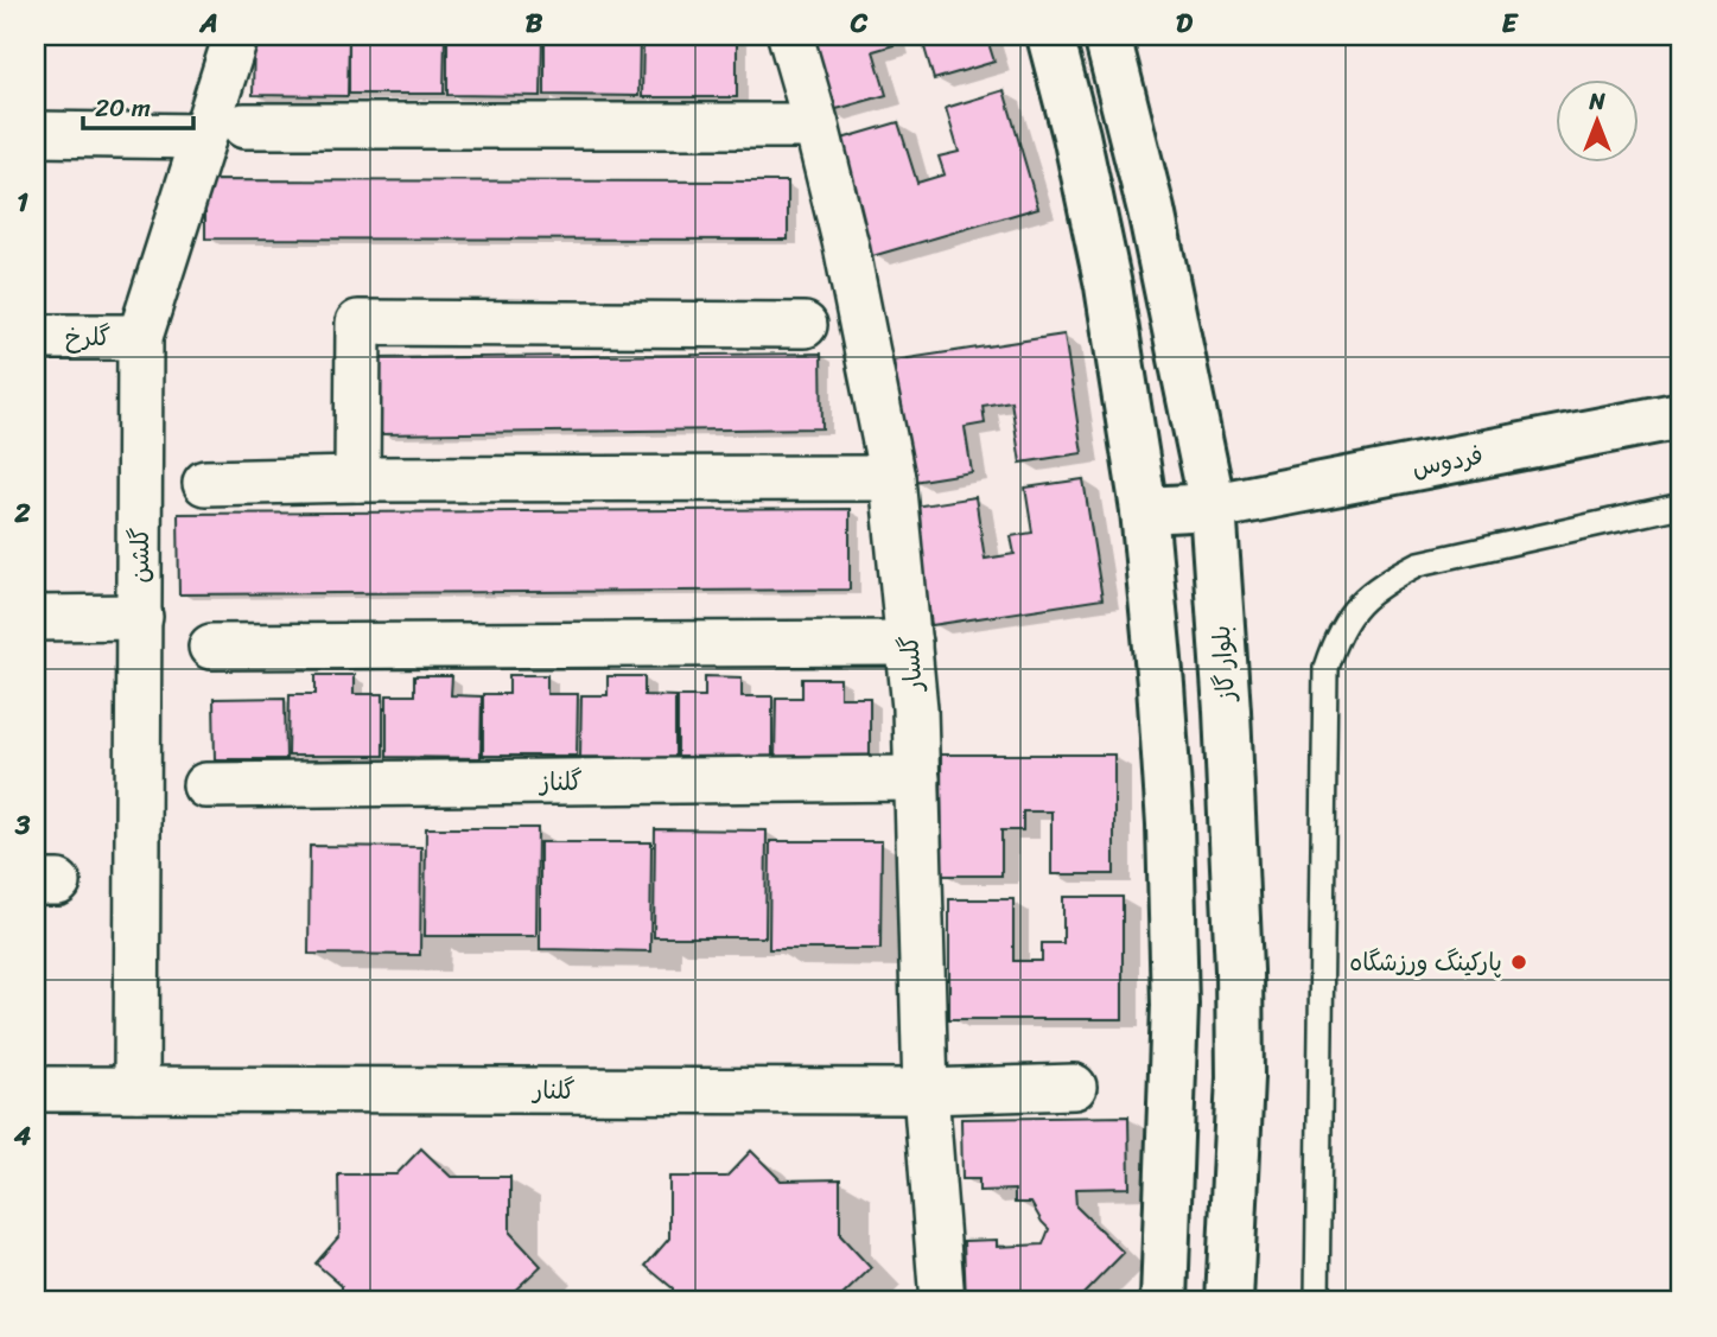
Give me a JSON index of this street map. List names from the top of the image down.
{
  "streets": {
    "main road": ["فردوس", "بلوار گاز"],
    "street": [
      "گلرخ",
      "گلشن",
      "گلسار",
      "گلناز",
      "گلنار"
    ]
  },
  "crossings": [
    ["گلرخ", "گلشن"],
    ["فردوس", "بلوار گاز"],
    ["گلشن", "گلنار"],
    ["گلسار", "گلناز"],
    ["گلسار", "گلنار"]
  ],
  "places": ["پارکینگ ورزشگاه"],
  "scale_bar": "20 m",
  "north": "top",
  "grid": {
    "columns": [
      "A",
      "B",
      "C",
      "D",
      "E"
    ],
    "rows": [
      "1",
      "2",
      "3",
      "4"
    ]
  }
}
